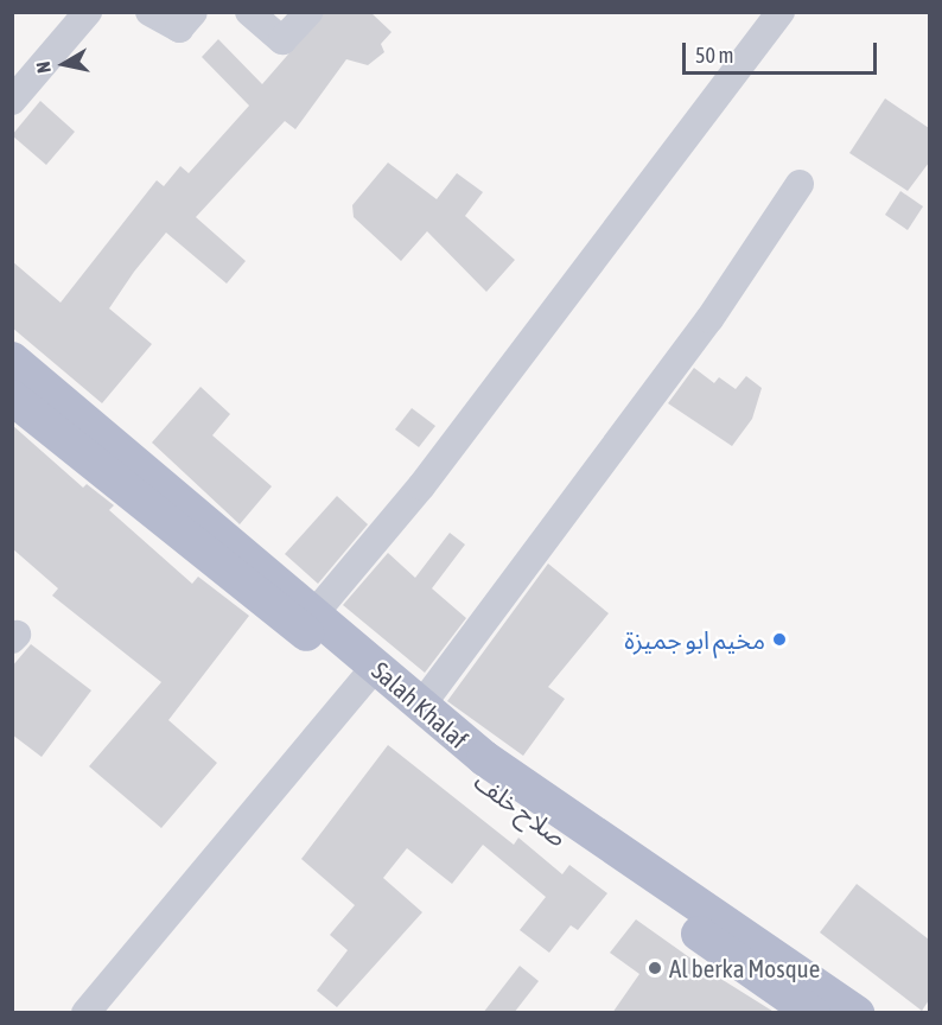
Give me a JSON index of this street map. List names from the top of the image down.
{
  "streets": {
    "main road": ["Salah Khalaf", "صلاح خلف"]
  },
  "places": ["مخيم ابو جميزة", "Al berka Mosque"],
  "scale_bar": "50 m",
  "north": "left"
}
